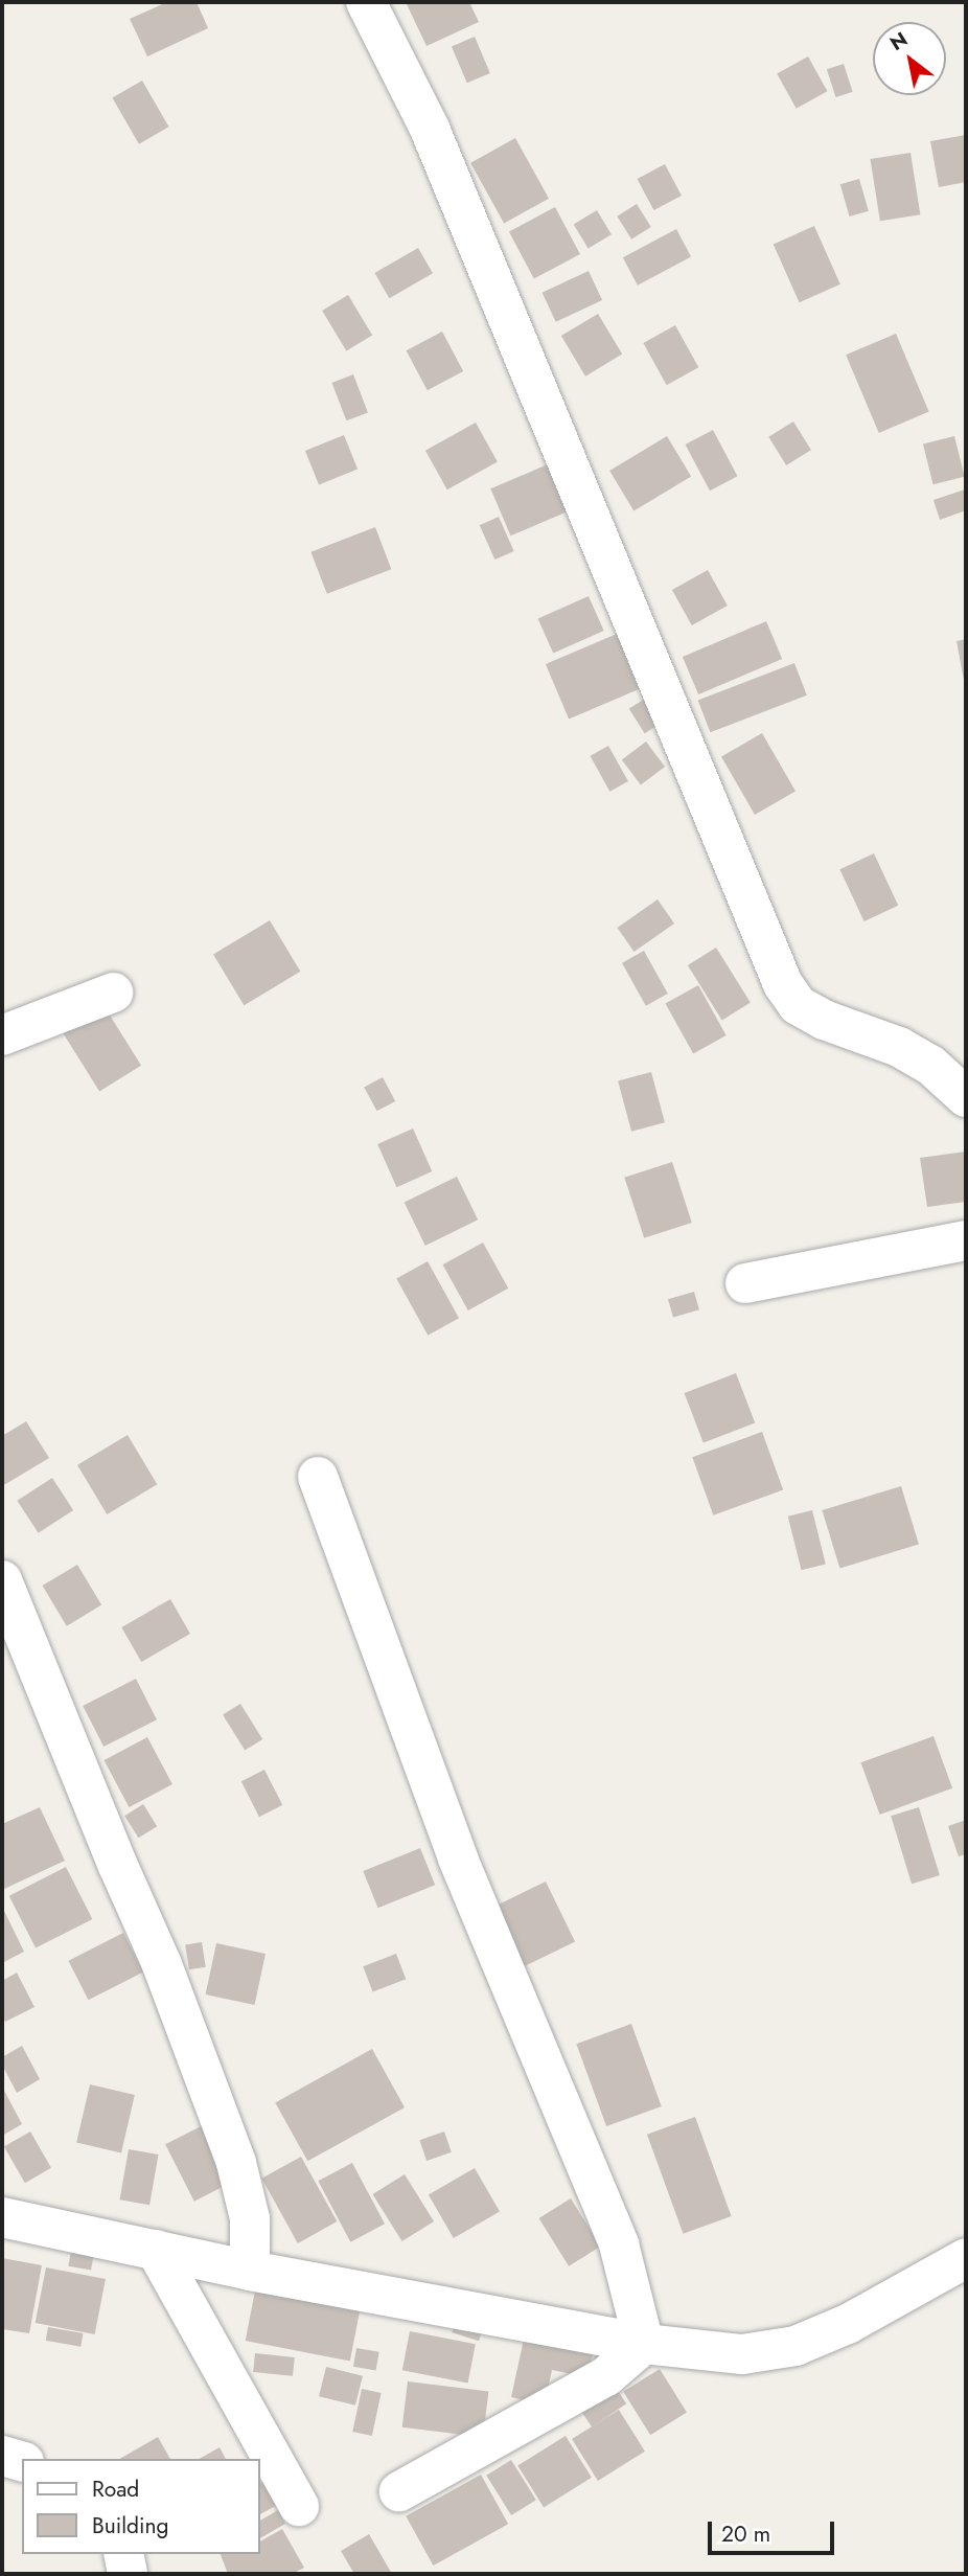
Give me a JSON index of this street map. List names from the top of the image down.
{
  "legend": ["Road", "Building"],
  "scale_bar": "20 m",
  "north": "top left"
}
